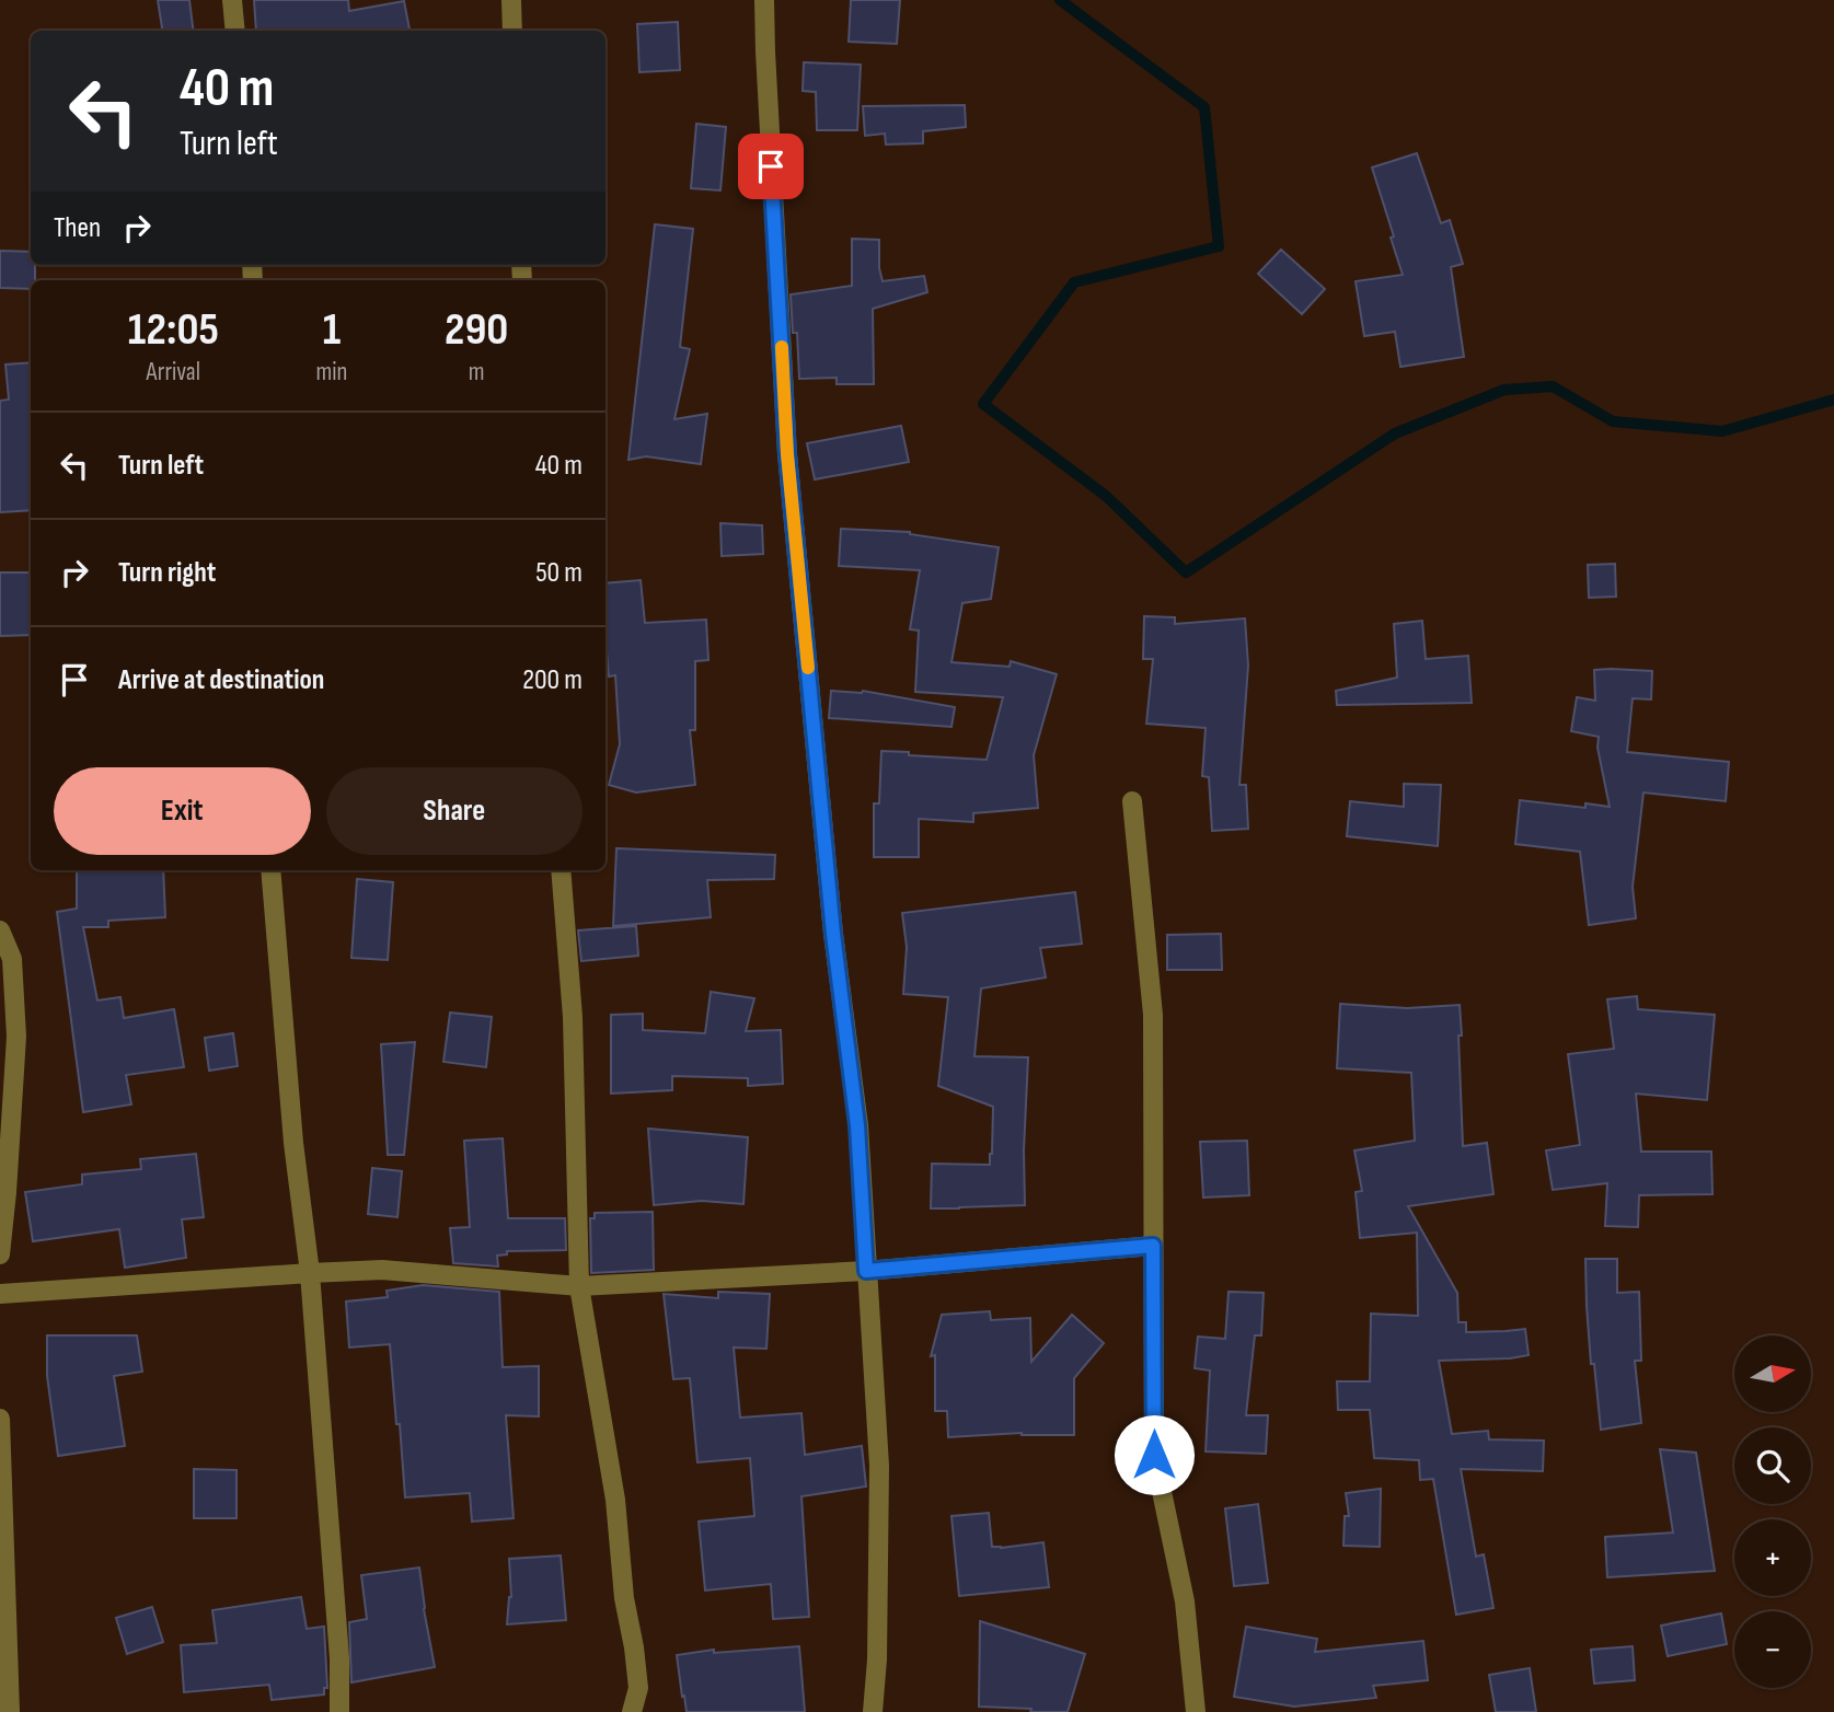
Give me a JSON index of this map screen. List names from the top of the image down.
{
  "north": "right",
  "page": {
    "turn": ["40 m", "Turn left"],
    "then": "Then",
    "eta": [
      "12:05",
      "Arrival",
      "1",
      "min",
      "290",
      "m"
    ],
    "list": [
      {
        "name": "Turn left",
        "value": "40 m"
      },
      {
        "name": "Turn right",
        "value": "50 m"
      },
      {
        "name": "Arrive at destination",
        "value": "200 m"
      }
    ],
    "buttons": ["Exit", "Share"],
    "map_buttons": ["+", "−"]
  }
}
